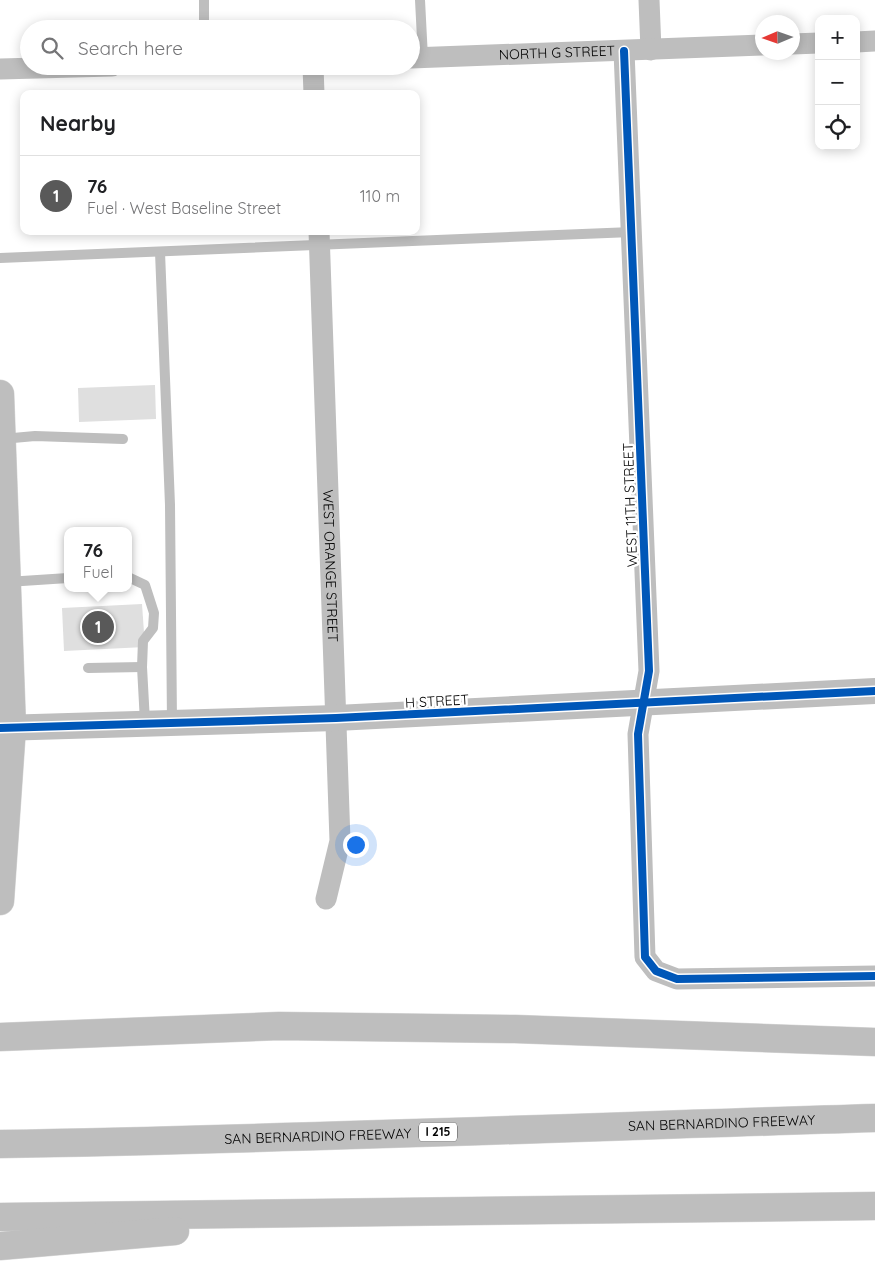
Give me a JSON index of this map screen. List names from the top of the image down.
{
  "streets": {
    "main road": ["SAN BERNARDINO FREEWAY", "I 215"],
    "street": [
      "NORTH G STREET",
      "WEST 11TH STREET",
      "WEST ORANGE STREET",
      "H STREET"
    ]
  },
  "crossings": [
    ["NORTH G STREET", "WEST 11TH STREET"],
    ["WEST 11TH STREET", "H STREET"],
    ["WEST ORANGE STREET", "H STREET"]
  ],
  "north": "left",
  "page": {
    "map_buttons": ["+", "−"],
    "search": "Search here",
    "heading": "Nearby",
    "list": [
      {
        "mark": "1",
        "name": "76",
        "note": "Fuel · West Baseline Street",
        "value": "110 m"
      }
    ],
    "popup": ["76", "Fuel"],
    "pins": "1"
  }
}
